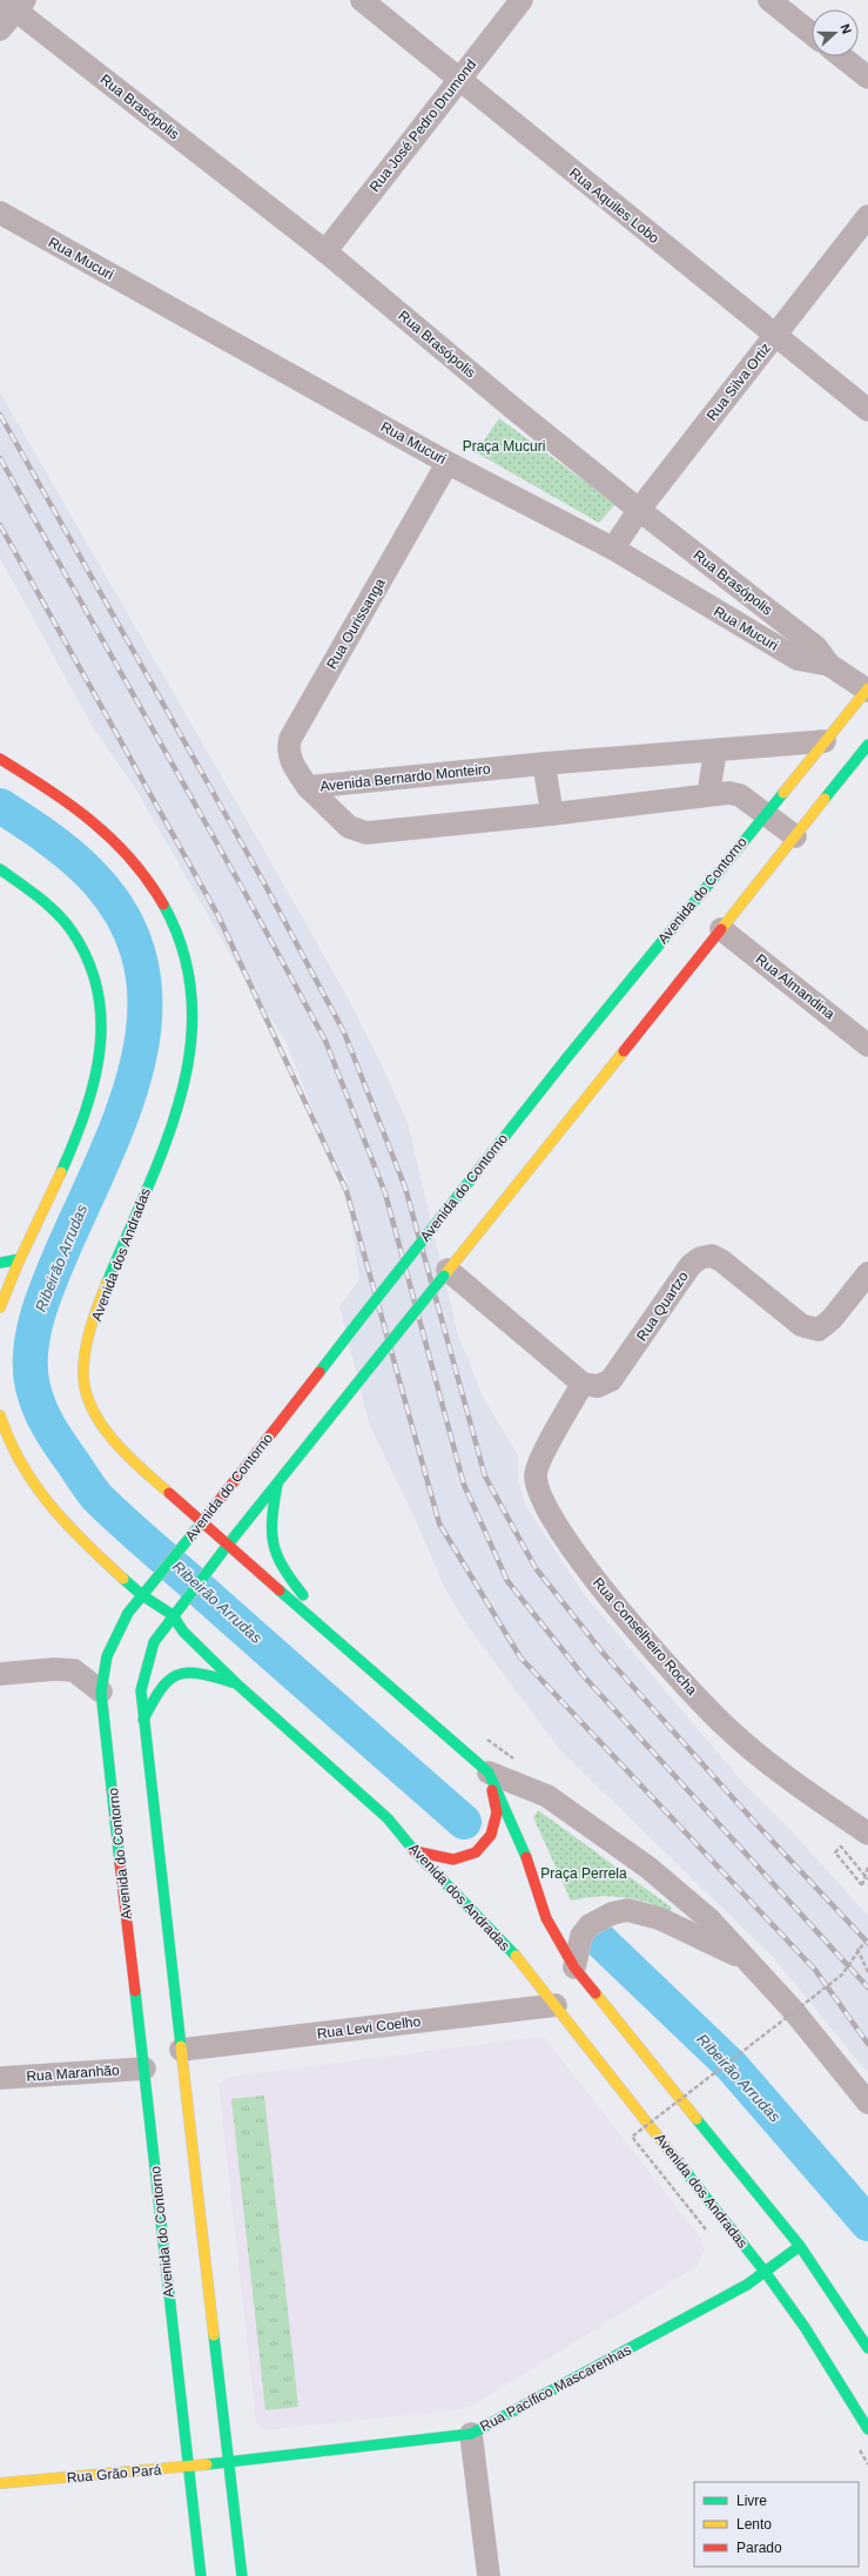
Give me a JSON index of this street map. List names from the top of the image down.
{
  "streets": {
    "main road": [
      "Avenida do Contorno",
      "Avenida dos Andradas",
      "Rua Pacífico Mascarenhas",
      "Rua Grão Pará"
    ],
    "street": [
      "Rua Brasópolis",
      "Rua José Pedro Drumond",
      "Rua Aquiles Lobo",
      "Rua Mucuri",
      "Rua Silva Ortiz",
      "Rua Ourissanga",
      "Avenida Bernardo Monteiro",
      "Rua Almandina",
      "Rua Quartzo",
      "Rua Conselheiro Rocha",
      "Rua Levi Coelho",
      "Rua Maranhão"
    ]
  },
  "crossings": [
    ["Rua Brasópolis", "Rua José Pedro Drumond"],
    ["Rua Brasópolis", "Rua Mucuri"],
    ["Rua Brasópolis", "Rua Silva Ortiz"],
    ["Rua Brasópolis", "Avenida do Contorno"],
    ["Rua José Pedro Drumond", "Rua Aquiles Lobo"],
    ["Rua Aquiles Lobo", "Rua Silva Ortiz"],
    ["Rua Mucuri", "Rua Silva Ortiz"],
    ["Rua Mucuri", "Rua Ourissanga"],
    ["Rua Ourissanga", "Avenida Bernardo Monteiro"],
    ["Avenida Bernardo Monteiro", "Avenida do Contorno"],
    ["Avenida do Contorno", "Avenida dos Andradas"],
    ["Avenida do Contorno", "Rua Maranhão"],
    ["Avenida do Contorno", "Rua Grão Pará"],
    ["Avenida dos Andradas", "Rua Levi Coelho"],
    ["Avenida dos Andradas", "Rua Pacífico Mascarenhas"],
    ["Rua Quartzo", "Rua Conselheiro Rocha"],
    ["Rua Pacífico Mascarenhas", "Rua Grão Pará"]
  ],
  "water": ["Ribeirão Arrudas"],
  "parks": ["Praça Mucuri", "Praça Perrela"],
  "legend": ["Livre", "Lento", "Parado"],
  "north": "right"
}
